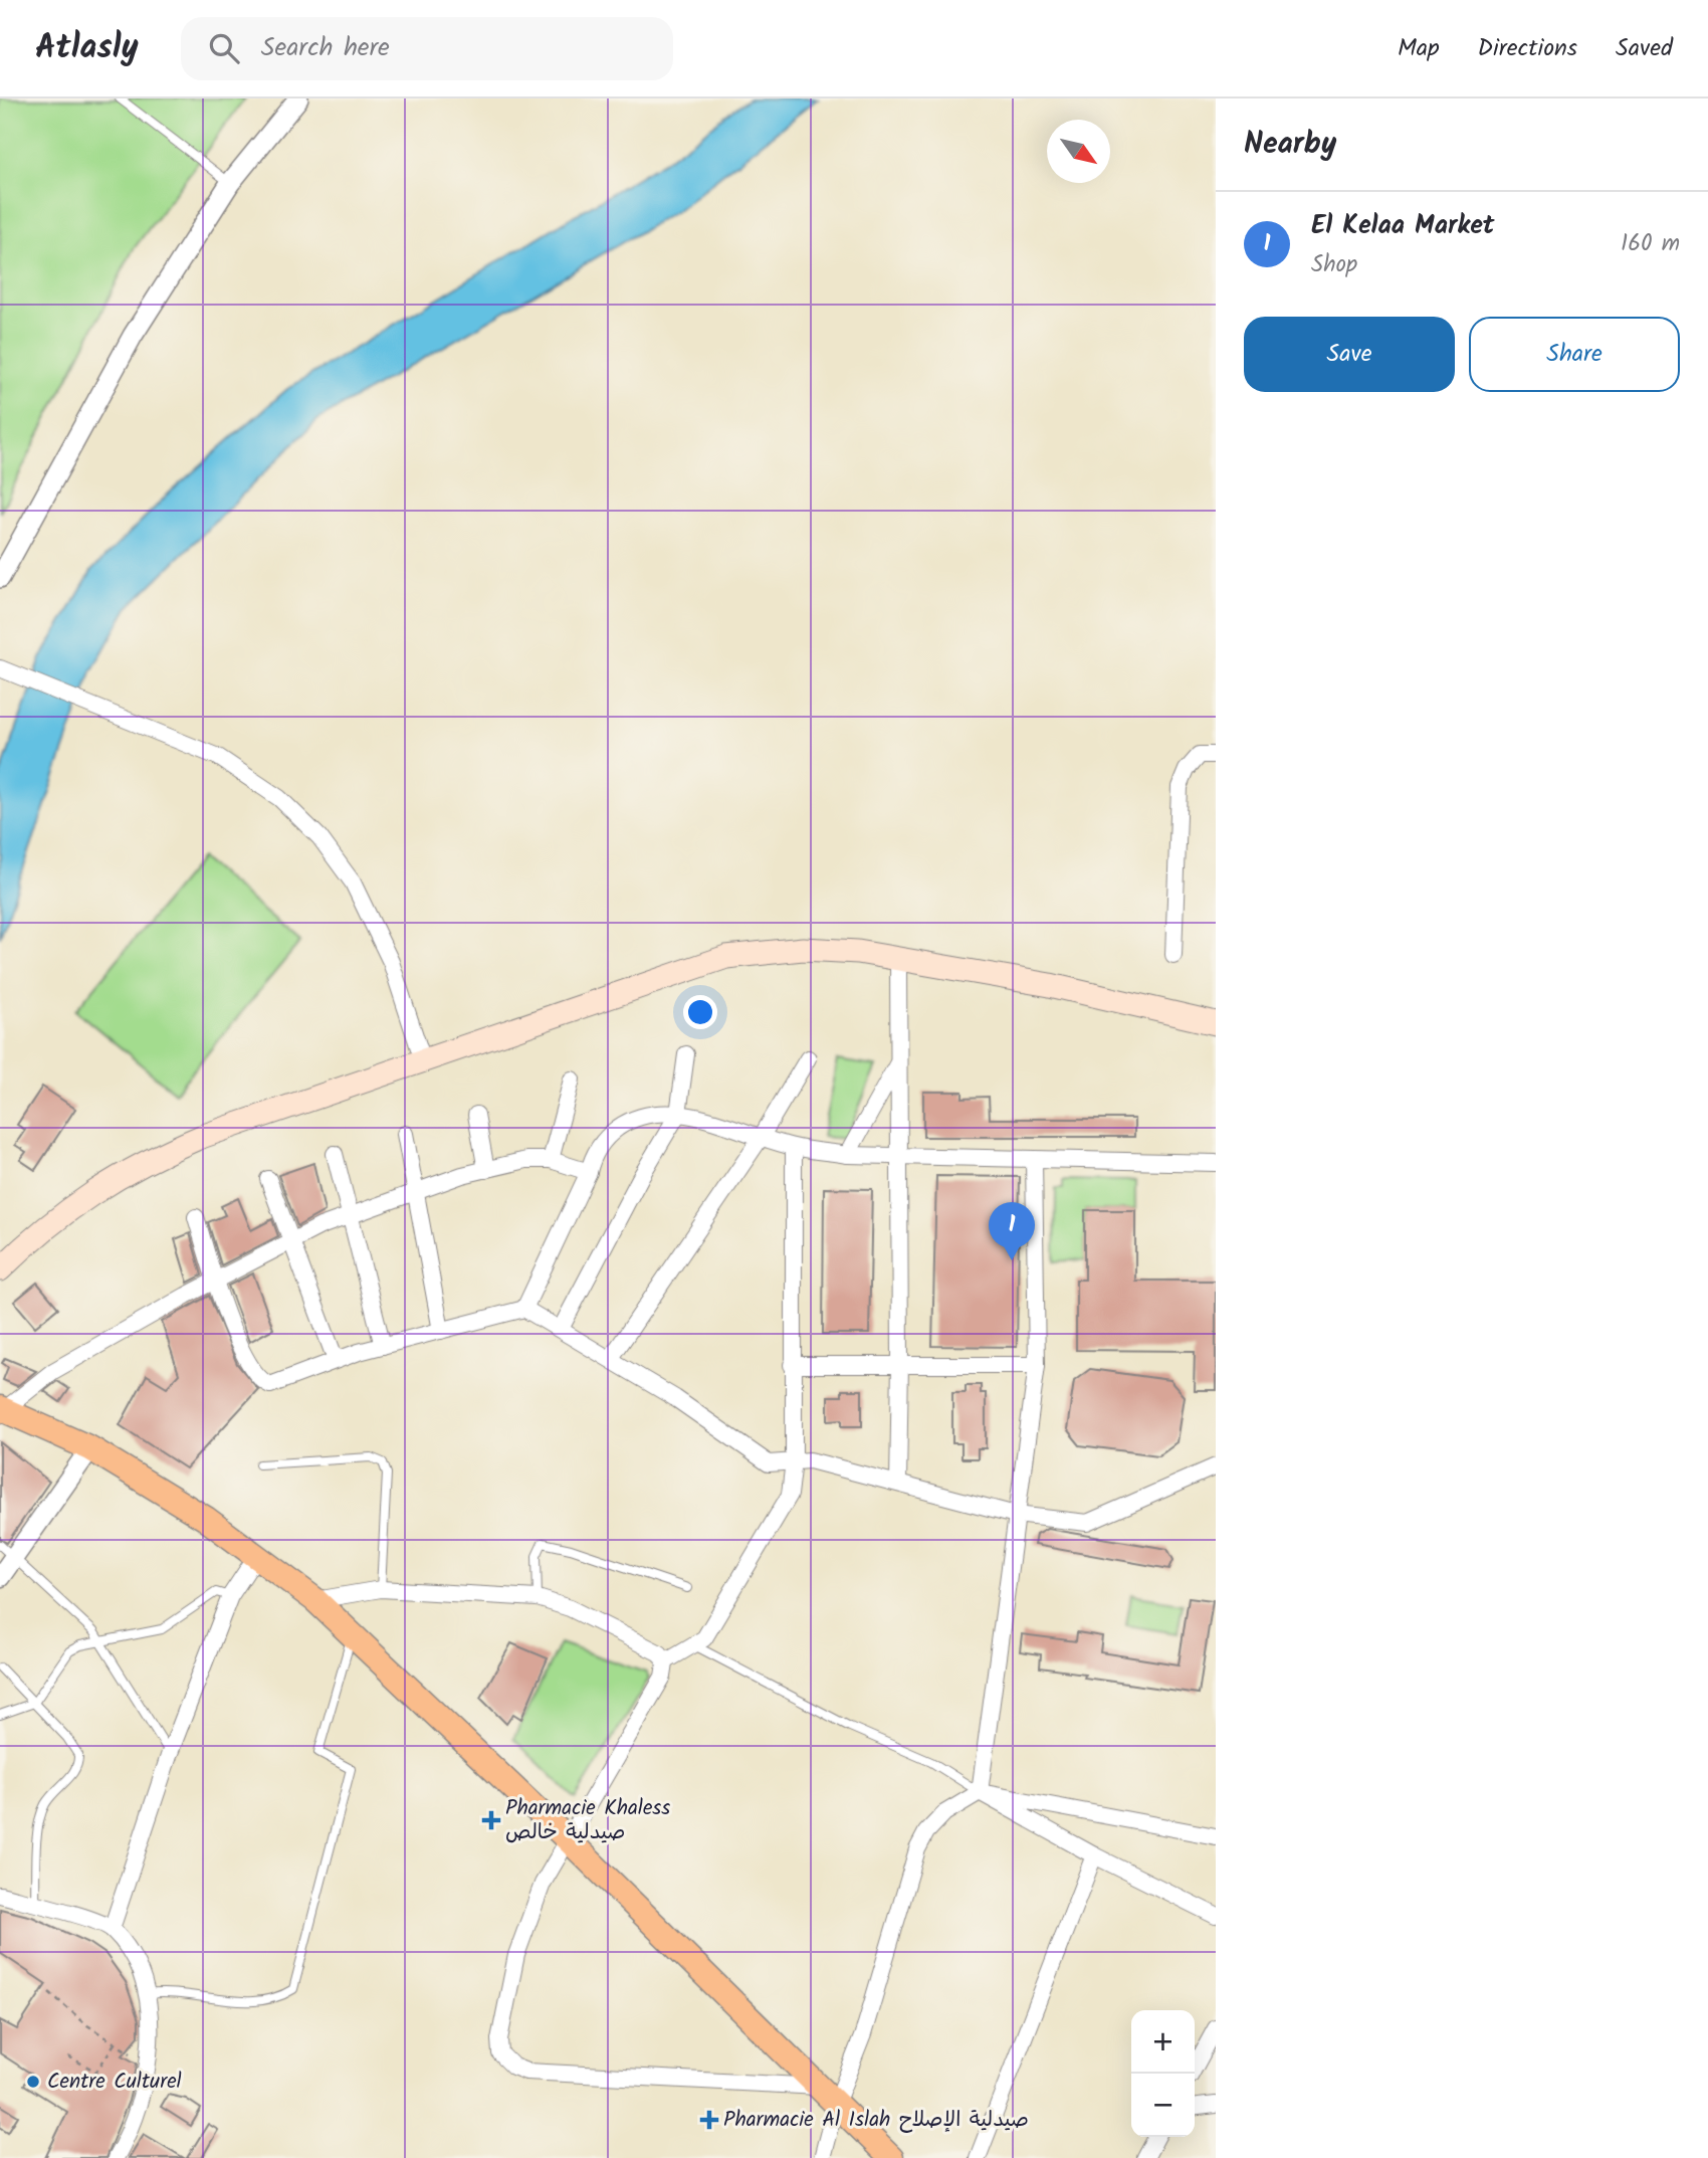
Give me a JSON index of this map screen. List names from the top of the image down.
{
  "places": {
    "health": ["Pharmacie Khaless صيدلية خالص", "Pharmacie Al Islah صيدلية الإصلاح"],
    "other": ["Centre Culturel"]
  },
  "north": "bottom right",
  "page": {
    "header": "Atlasly",
    "search": "Search here",
    "nav": ["Map", "Directions", "Saved"],
    "heading": "Nearby",
    "list": [
      {
        "mark": "1",
        "name": "El Kelaa Market",
        "note": "Shop",
        "value": "160 m"
      }
    ],
    "buttons": ["Save", "Share"],
    "pins": "1",
    "map_buttons": ["+", "−"]
  }
}
